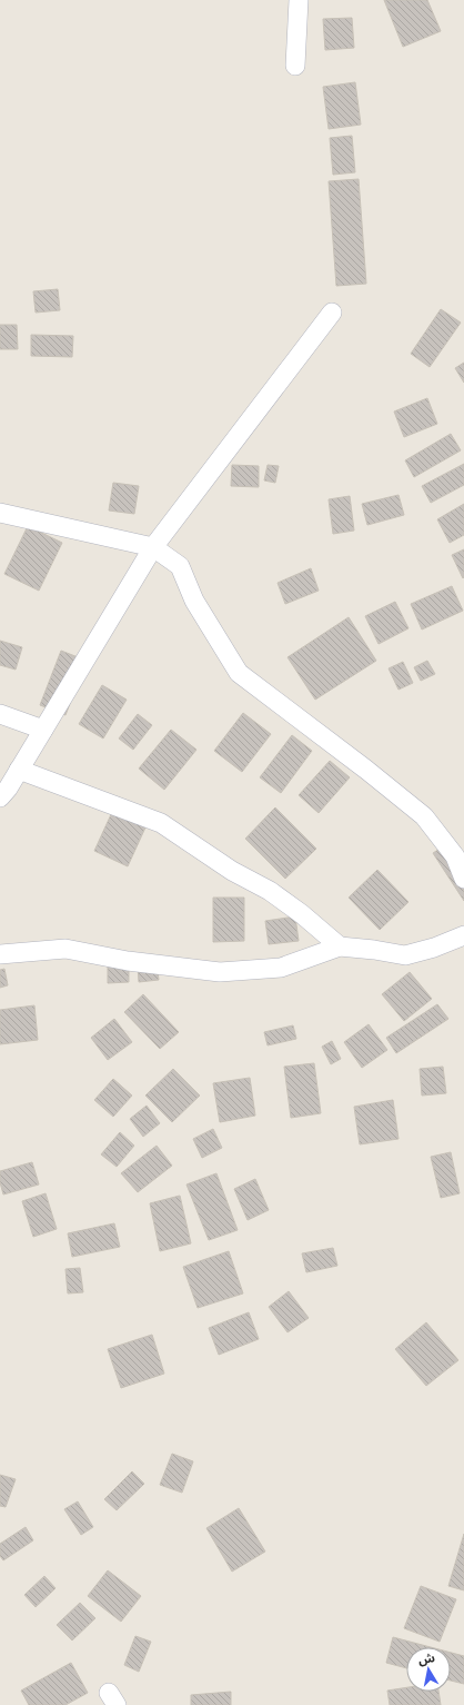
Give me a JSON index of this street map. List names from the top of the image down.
{
  "north": "top"
}
